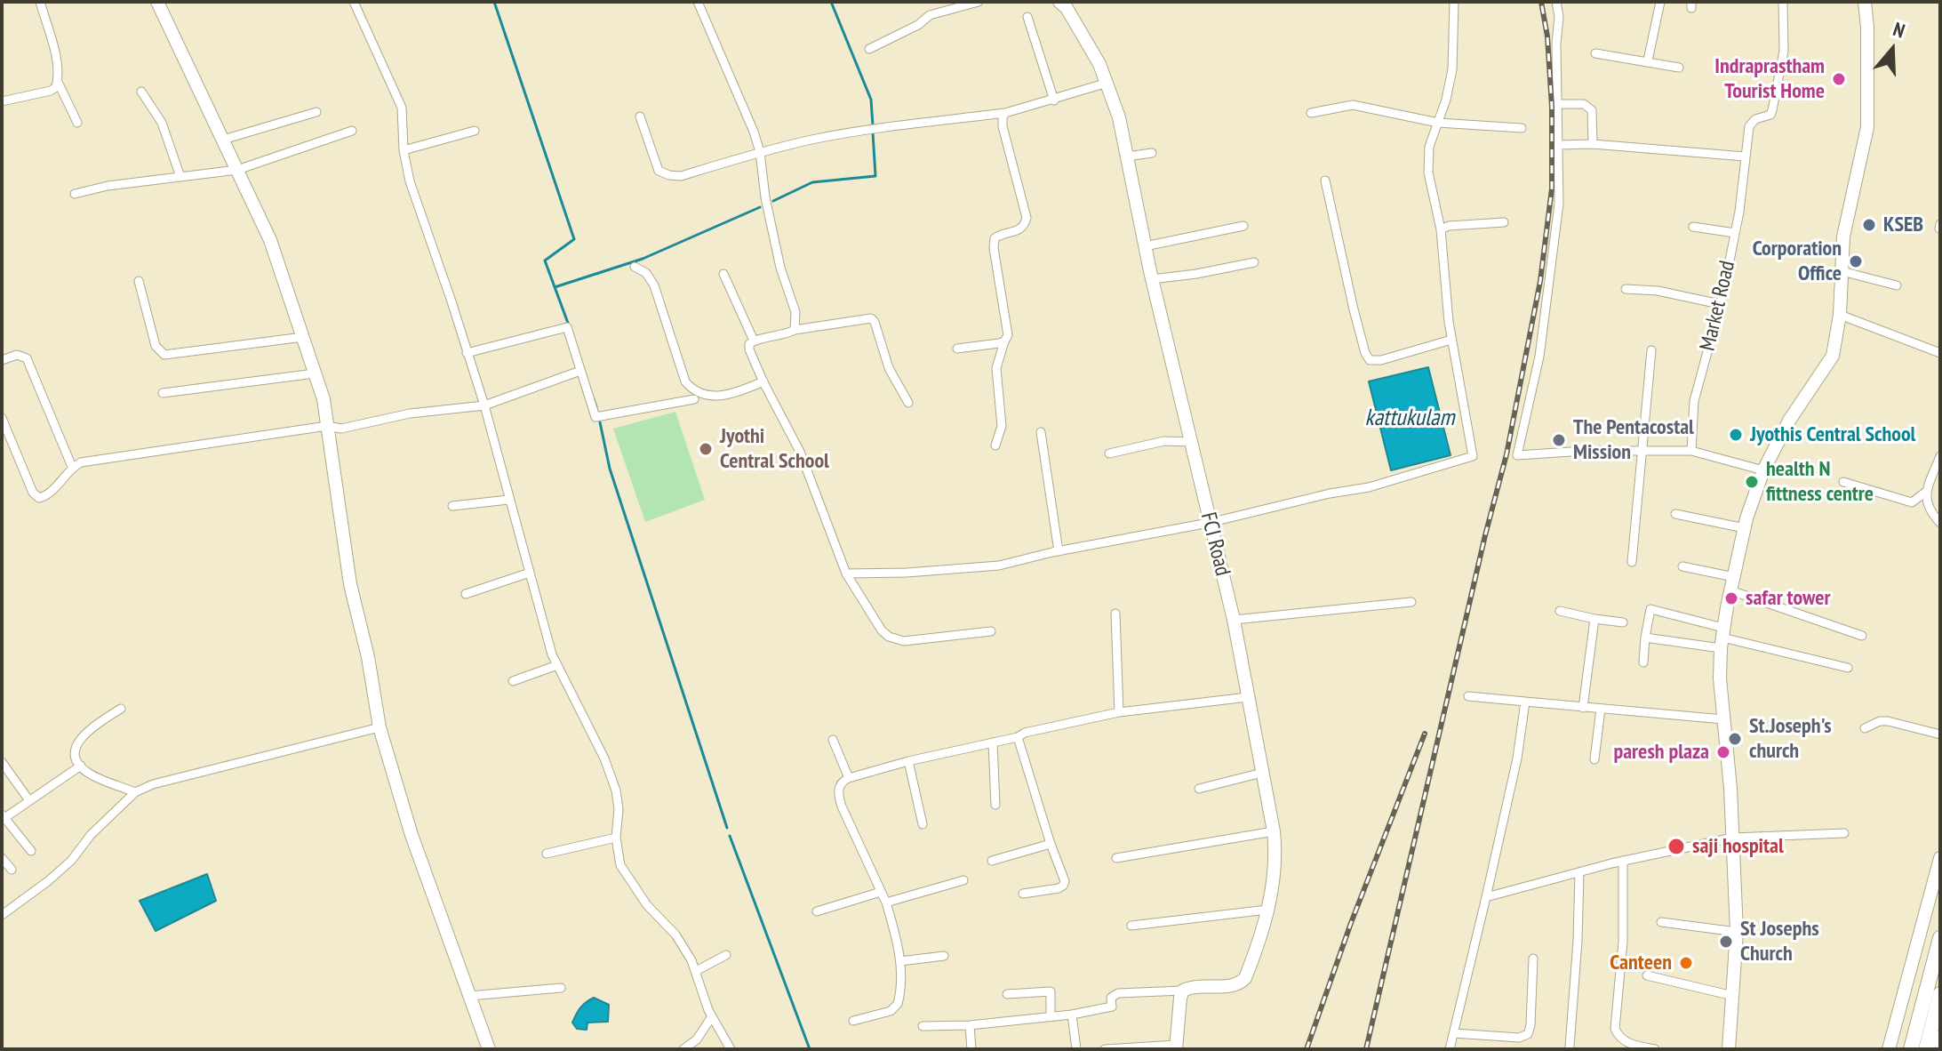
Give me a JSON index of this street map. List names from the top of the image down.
{
  "streets": {
    "street": ["Market Road", "FCI Road"]
  },
  "water": ["kattukulam"],
  "places": [
    "Indraprastham Tourist Home",
    "KSEB",
    "Corporation Office",
    "Jyothis Central School",
    "The Pentacostal Mission",
    "Jyothi Central School",
    "health N fittness centre",
    "safar tower",
    "St.Joseph's church",
    "paresh plaza",
    "saji hospital",
    "St Josephs Church",
    "Canteen"
  ],
  "north": "top"
}
